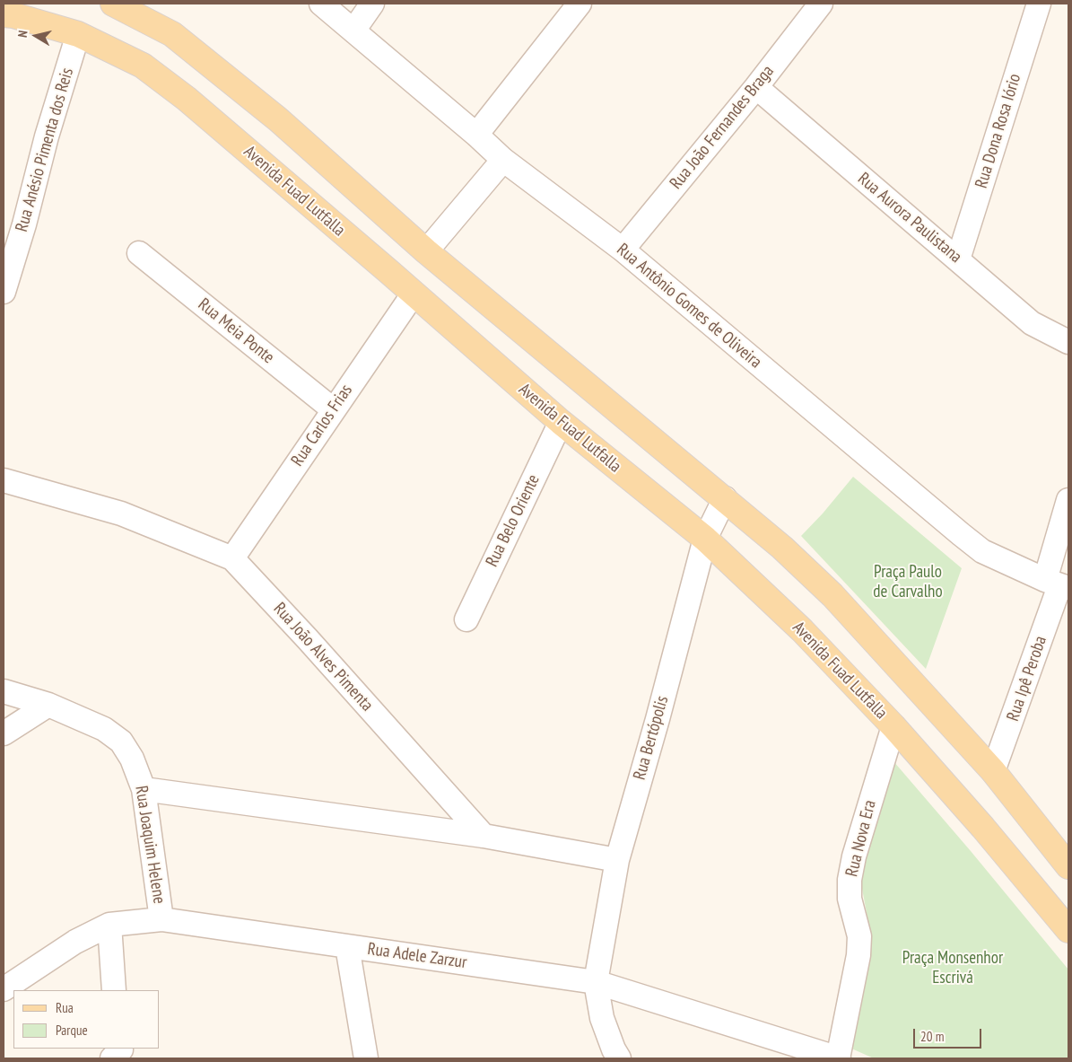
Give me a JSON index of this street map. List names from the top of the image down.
{
  "streets": {
    "main road": ["Avenida Fuad Lutfalla"],
    "street": [
      "Rua João Fernandes Braga",
      "Rua Dona Rosa Iório",
      "Rua Anésio Pimenta dos Reis",
      "Rua Aurora Paulistana",
      "Rua Antônio Gomes de Oliveira",
      "Rua Meia Ponte",
      "Rua Carlos Frias",
      "Rua Belo Oriente",
      "Rua João Alves Pimenta",
      "Rua Ipê Peroba",
      "Rua Bertópolis",
      "Rua Nova Era",
      "Rua Joaquim Helene",
      "Rua Adele Zarzur"
    ]
  },
  "crossings": [
    ["Rua João Fernandes Braga", "Rua Aurora Paulistana"],
    ["Rua João Fernandes Braga", "Rua Antônio Gomes de Oliveira"],
    ["Rua Dona Rosa Iório", "Rua Aurora Paulistana"],
    ["Rua Anésio Pimenta dos Reis", "Avenida Fuad Lutfalla"],
    ["Avenida Fuad Lutfalla", "Rua Carlos Frias"],
    ["Avenida Fuad Lutfalla", "Rua Belo Oriente"],
    ["Avenida Fuad Lutfalla", "Rua Bertópolis"],
    ["Avenida Fuad Lutfalla", "Rua Nova Era"],
    ["Rua Antônio Gomes de Oliveira", "Rua Ipê Peroba"],
    ["Rua Meia Ponte", "Rua Carlos Frias"],
    ["Rua Carlos Frias", "Rua João Alves Pimenta"],
    ["Rua Bertópolis", "Rua Adele Zarzur"],
    ["Rua Nova Era", "Rua Adele Zarzur"],
    ["Rua Joaquim Helene", "Rua Adele Zarzur"]
  ],
  "parks": ["Praça Paulo de Carvalho", "Praça Monsenhor Escrivá"],
  "legend": ["Rua", "Parque"],
  "scale_bar": "20 m",
  "north": "left"
}
